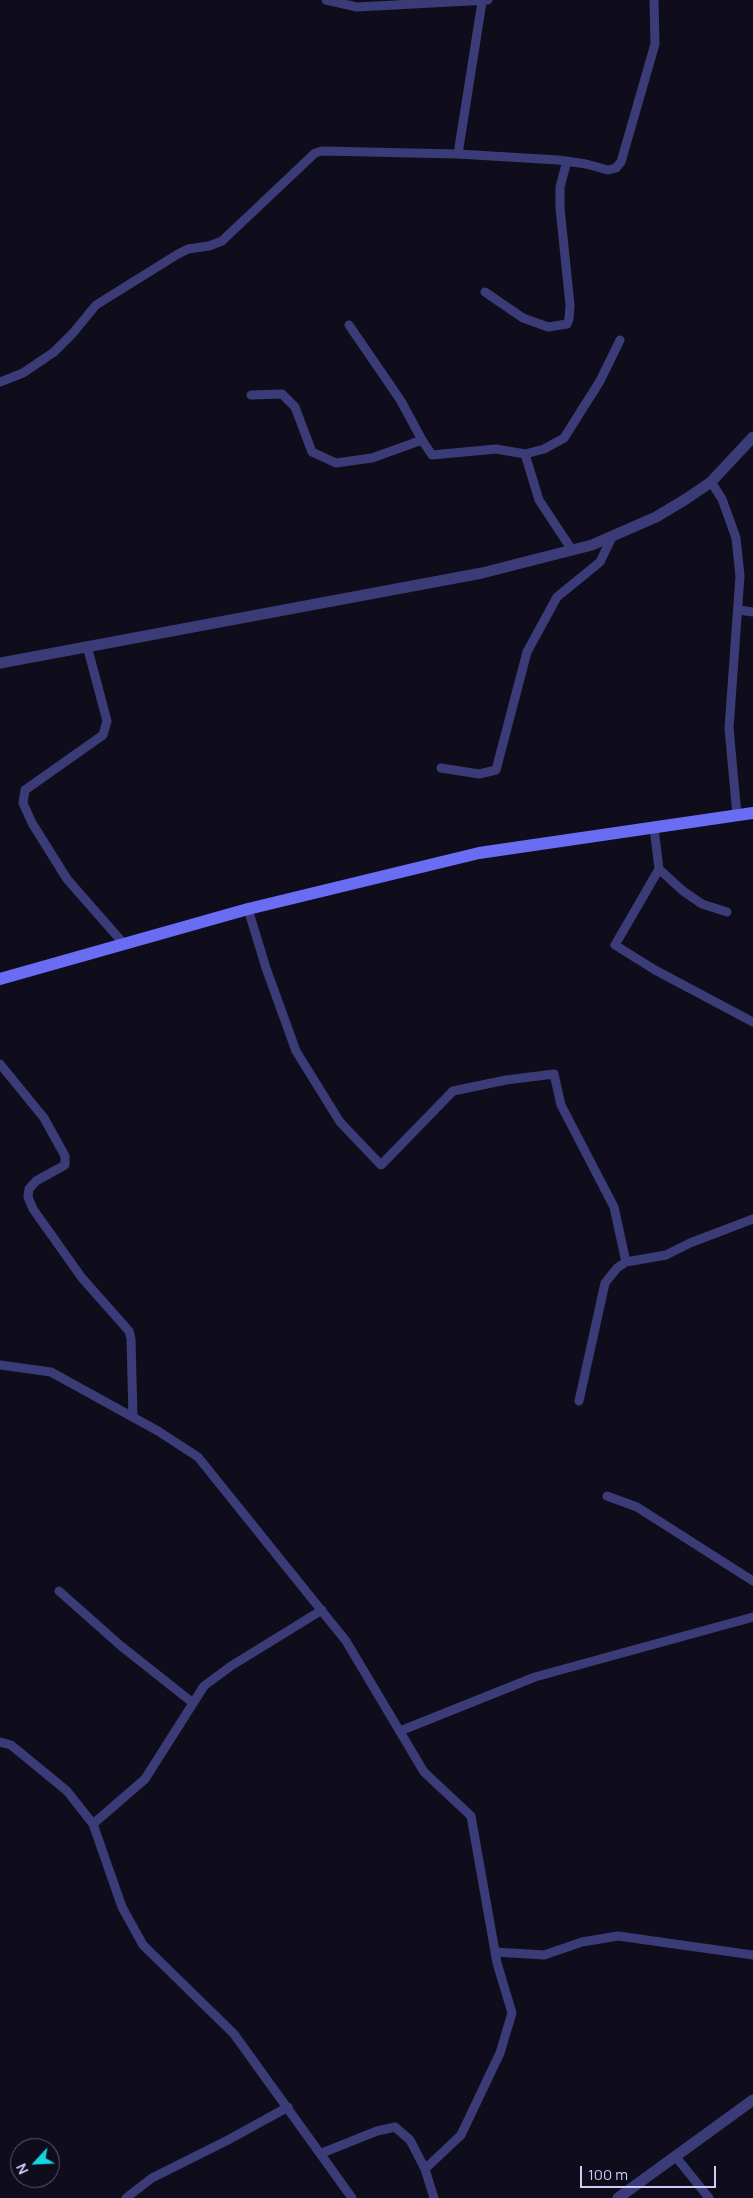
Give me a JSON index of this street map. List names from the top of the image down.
{
  "scale_bar": "100 m",
  "north": "bottom left"
}
